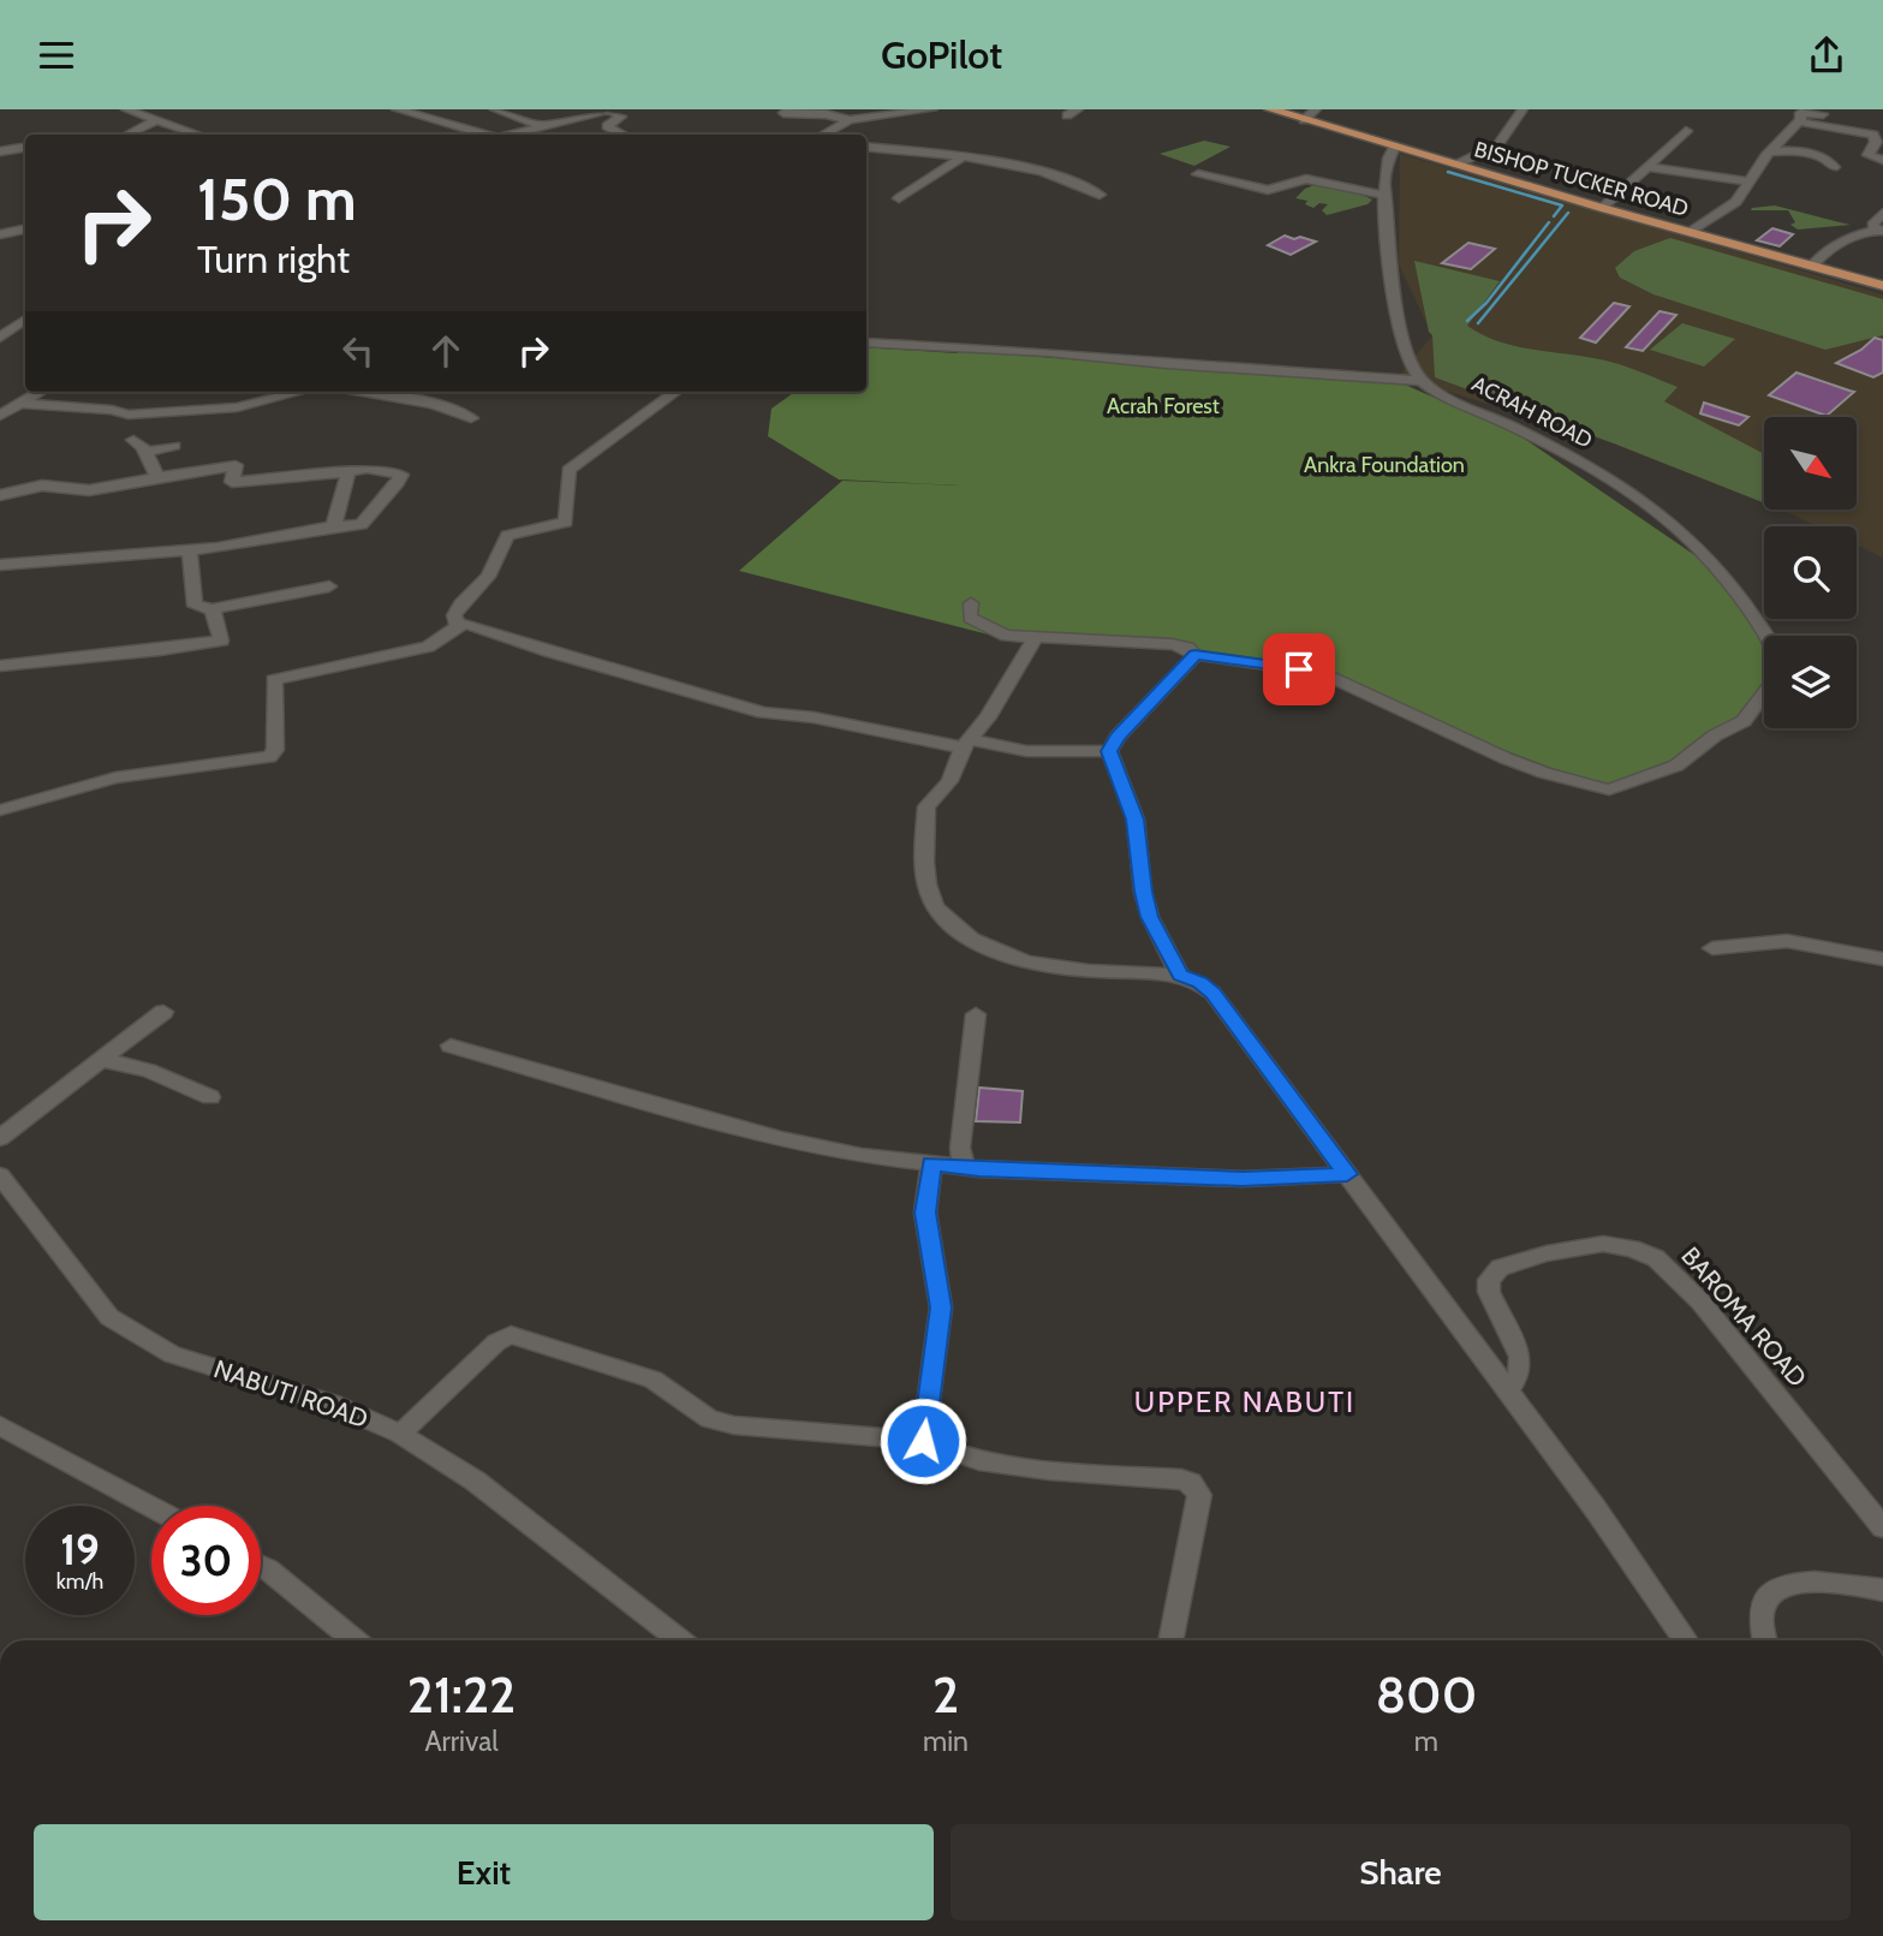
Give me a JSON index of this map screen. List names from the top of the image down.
{
  "streets": {
    "main road": ["BISHOP TUCKER ROAD"],
    "street": ["ACRAH ROAD", "BAROMA ROAD", "NABUTI ROAD"]
  },
  "districts": ["UPPER NABUTI"],
  "parks": ["Acrah Forest", "Ankra Foundation"],
  "north": "bottom right",
  "page": {
    "header": "GoPilot",
    "turn": ["150 m", "Turn right"],
    "speed": "19 km/h",
    "limit": "30",
    "eta": [
      "21:22",
      "Arrival",
      "2",
      "min",
      "800",
      "m"
    ],
    "buttons": ["Exit", "Share"]
  }
}
